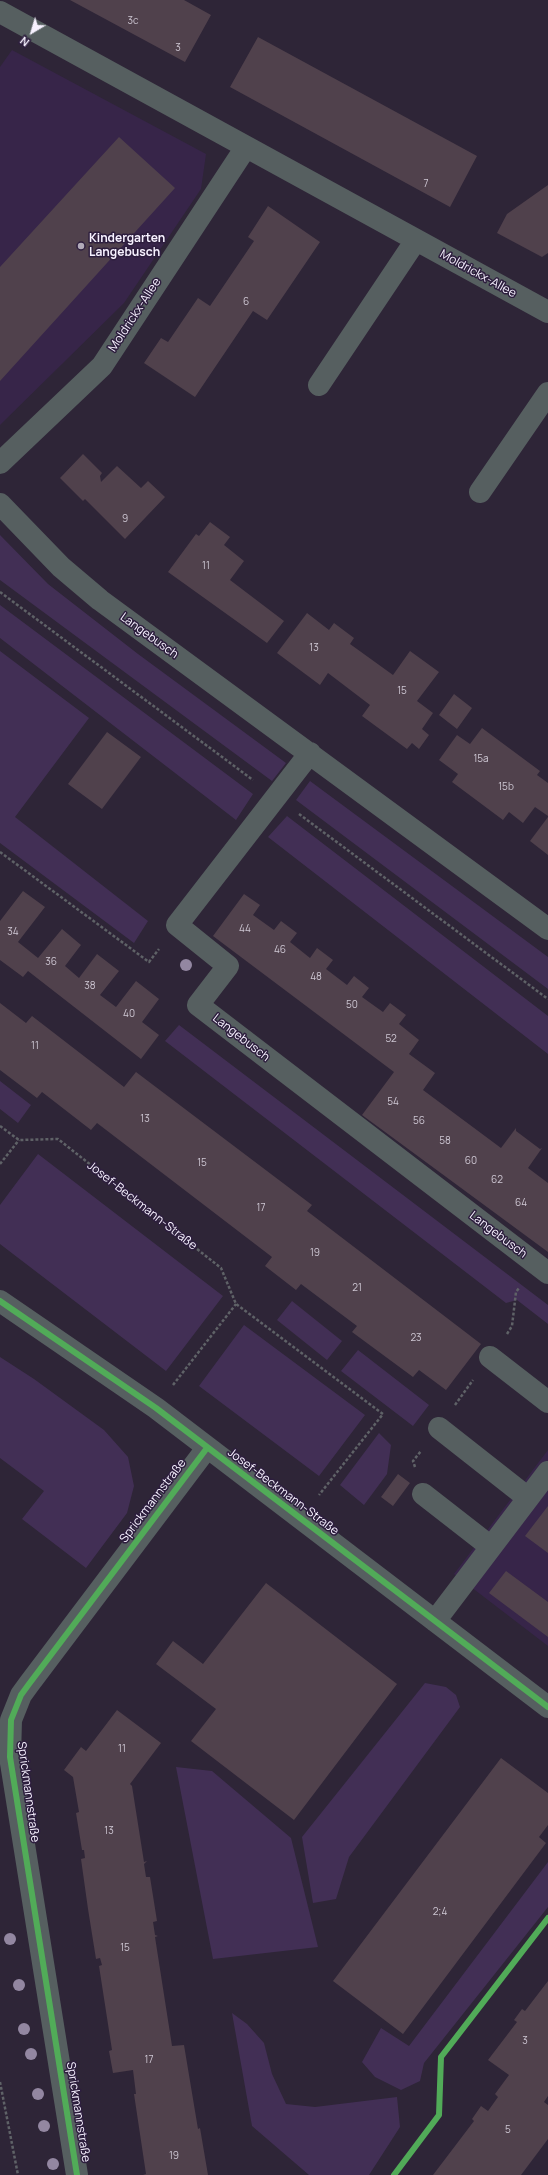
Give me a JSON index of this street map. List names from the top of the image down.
{
  "streets": {
    "street": [
      "Moldrickx-Allee",
      "Langebusch",
      "Josef-Beckmann-Straße",
      "Sprickmannstraße"
    ]
  },
  "crossings": [
    ["Josef-Beckmann-Straße", "Sprickmannstraße"]
  ],
  "places": ["Kindergarten Langebusch"],
  "house_numbers": [
    "3c",
    "3",
    "7",
    "6",
    "9",
    "11",
    "13",
    "15",
    "15a",
    "15b",
    "44",
    "34",
    "46",
    "36",
    "48",
    "38",
    "50",
    "40",
    "52",
    "11",
    "54",
    "13",
    "56",
    "58",
    "60",
    "15",
    "62",
    "64",
    "17",
    "19",
    "21",
    "23",
    "11",
    "13",
    "2;4",
    "15",
    "3",
    "17",
    "5",
    "19"
  ],
  "north": "bottom left"
}
